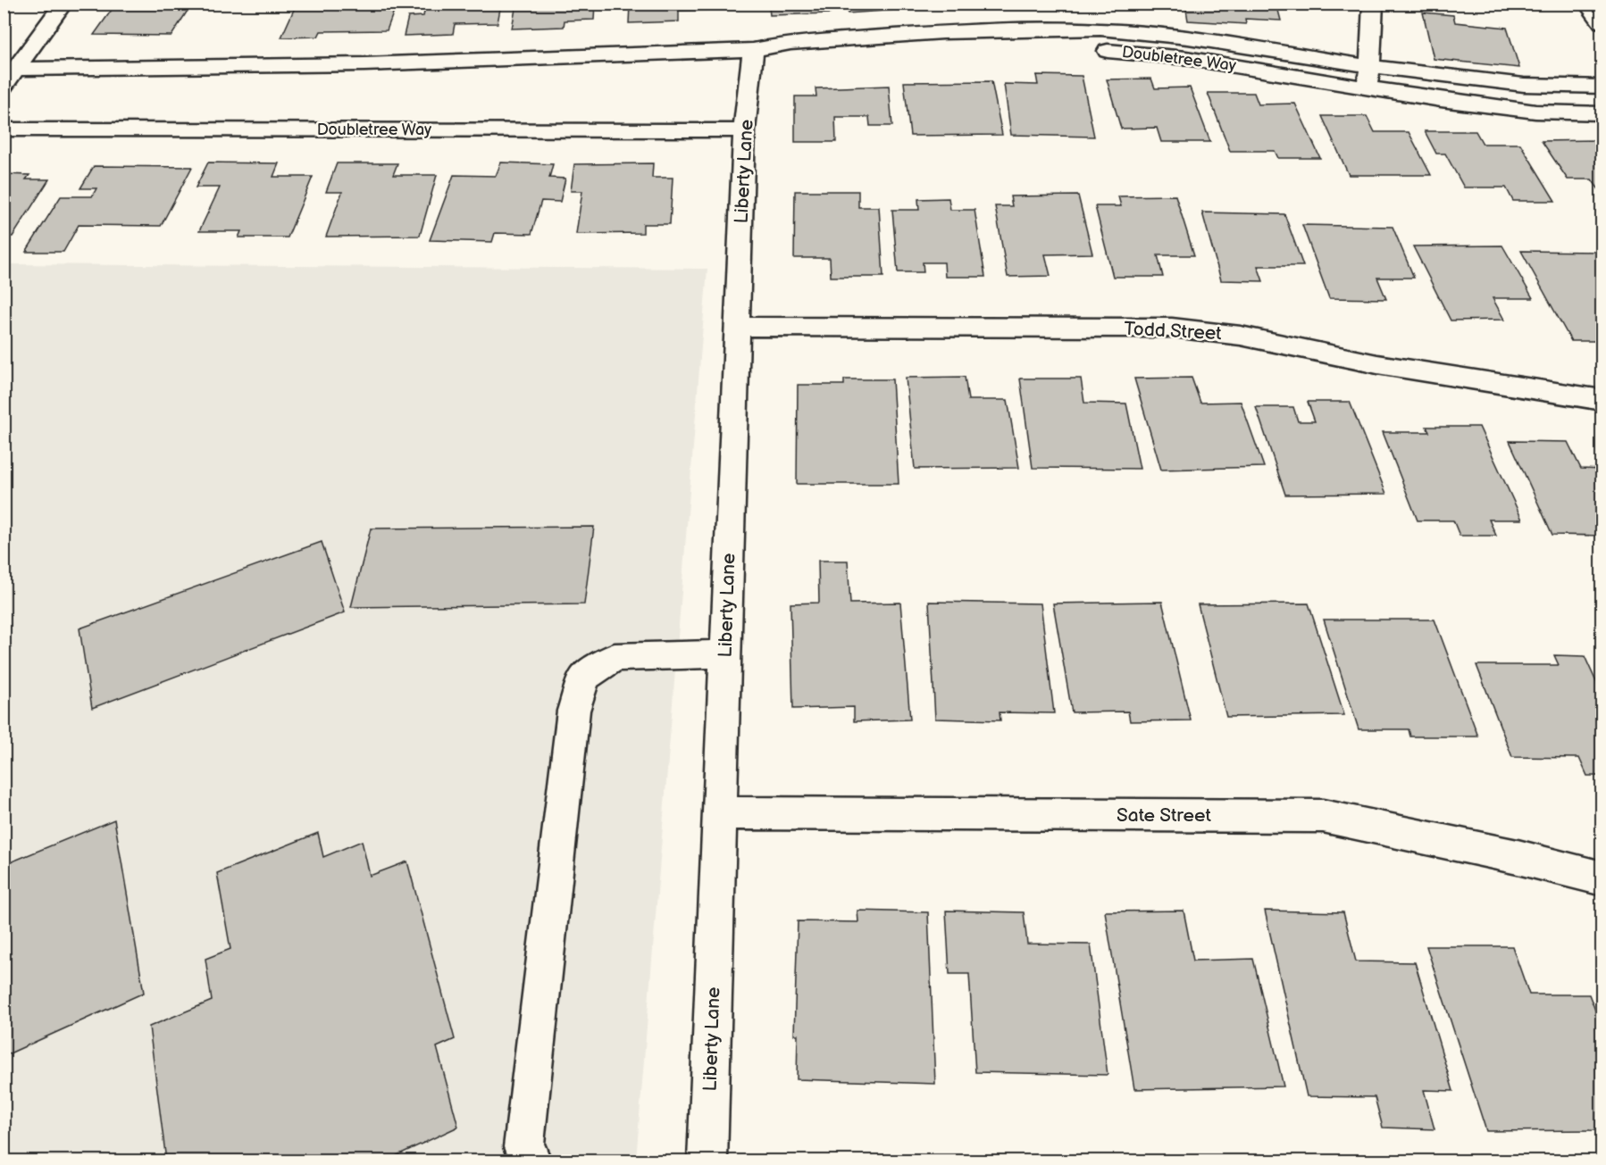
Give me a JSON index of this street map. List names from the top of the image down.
{
  "streets": {
    "street": [
      "Doubletree Way",
      "Liberty Lane",
      "Todd Street",
      "Sate Street"
    ]
  },
  "crossings": [
    ["Doubletree Way", "Liberty Lane"],
    ["Liberty Lane", "Todd Street"],
    ["Liberty Lane", "Sate Street"]
  ]
}
